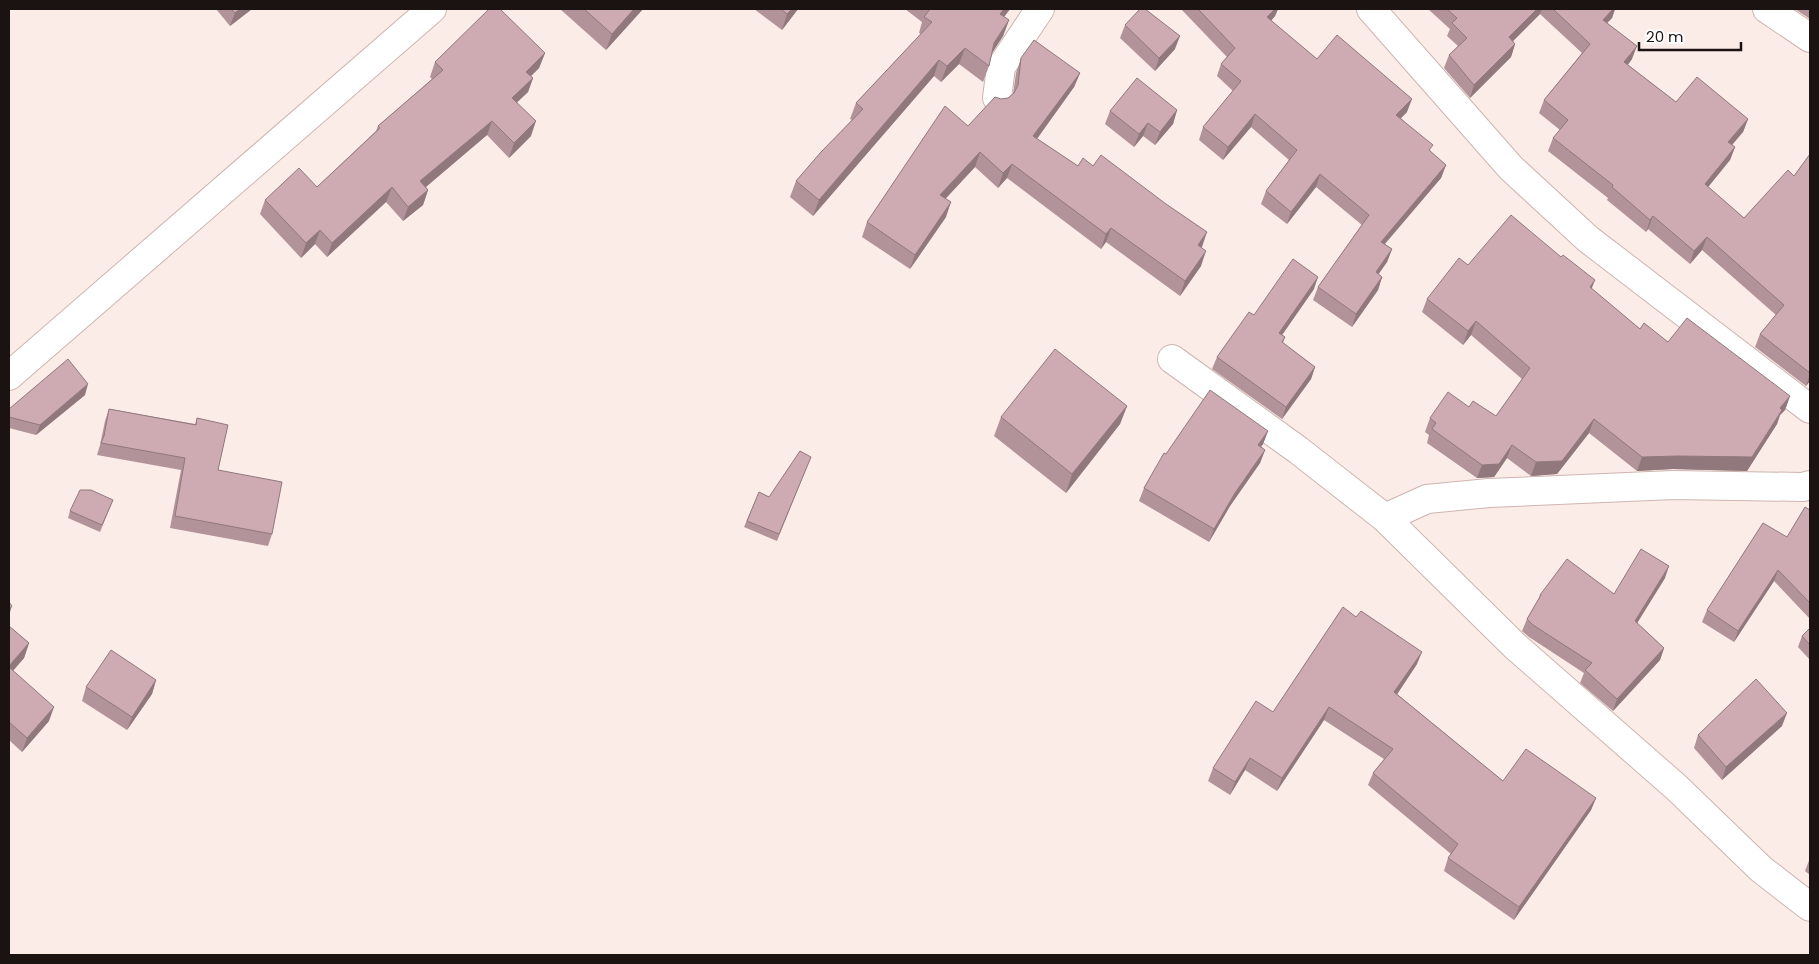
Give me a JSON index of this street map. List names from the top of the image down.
{
  "scale_bar": "20 m"
}
